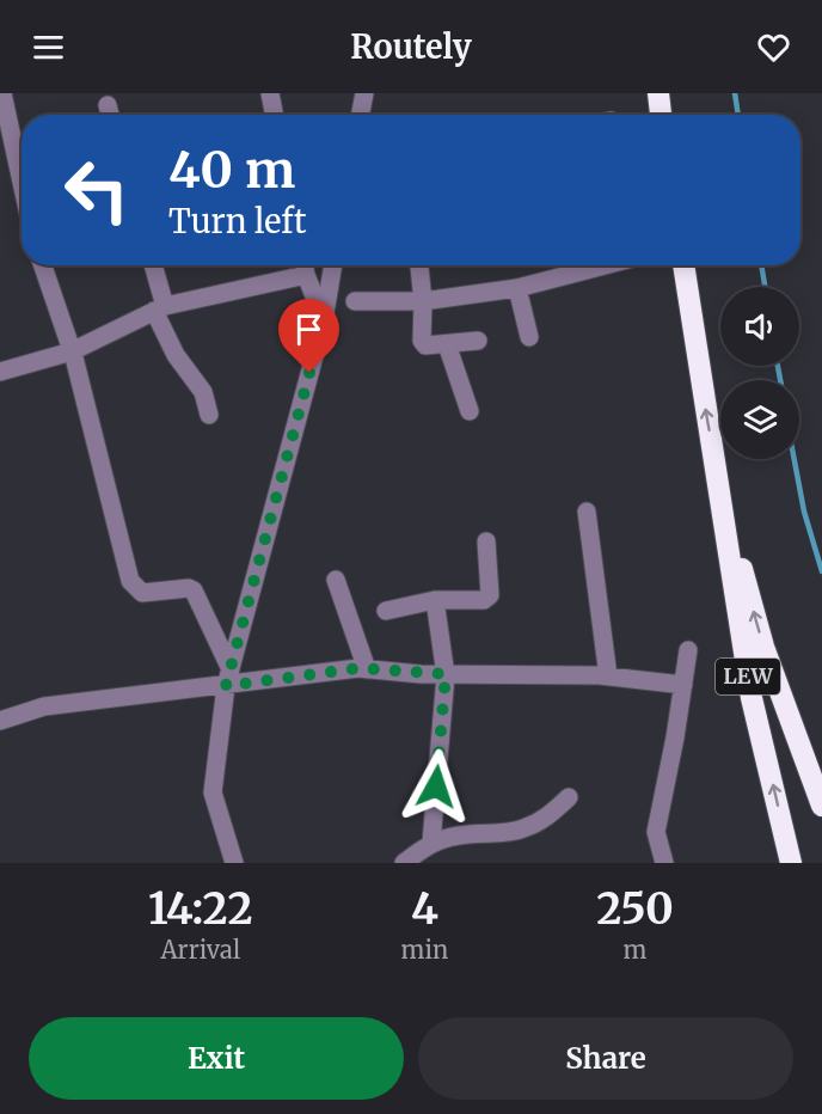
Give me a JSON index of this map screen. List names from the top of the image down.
{
  "streets": {
    "highway": ["LEW"]
  },
  "page": {
    "header": "Routely",
    "turn": ["40 m", "Turn left"],
    "eta": [
      "14:22",
      "Arrival",
      "4",
      "min",
      "250",
      "m"
    ],
    "buttons": ["Exit", "Share"]
  }
}
